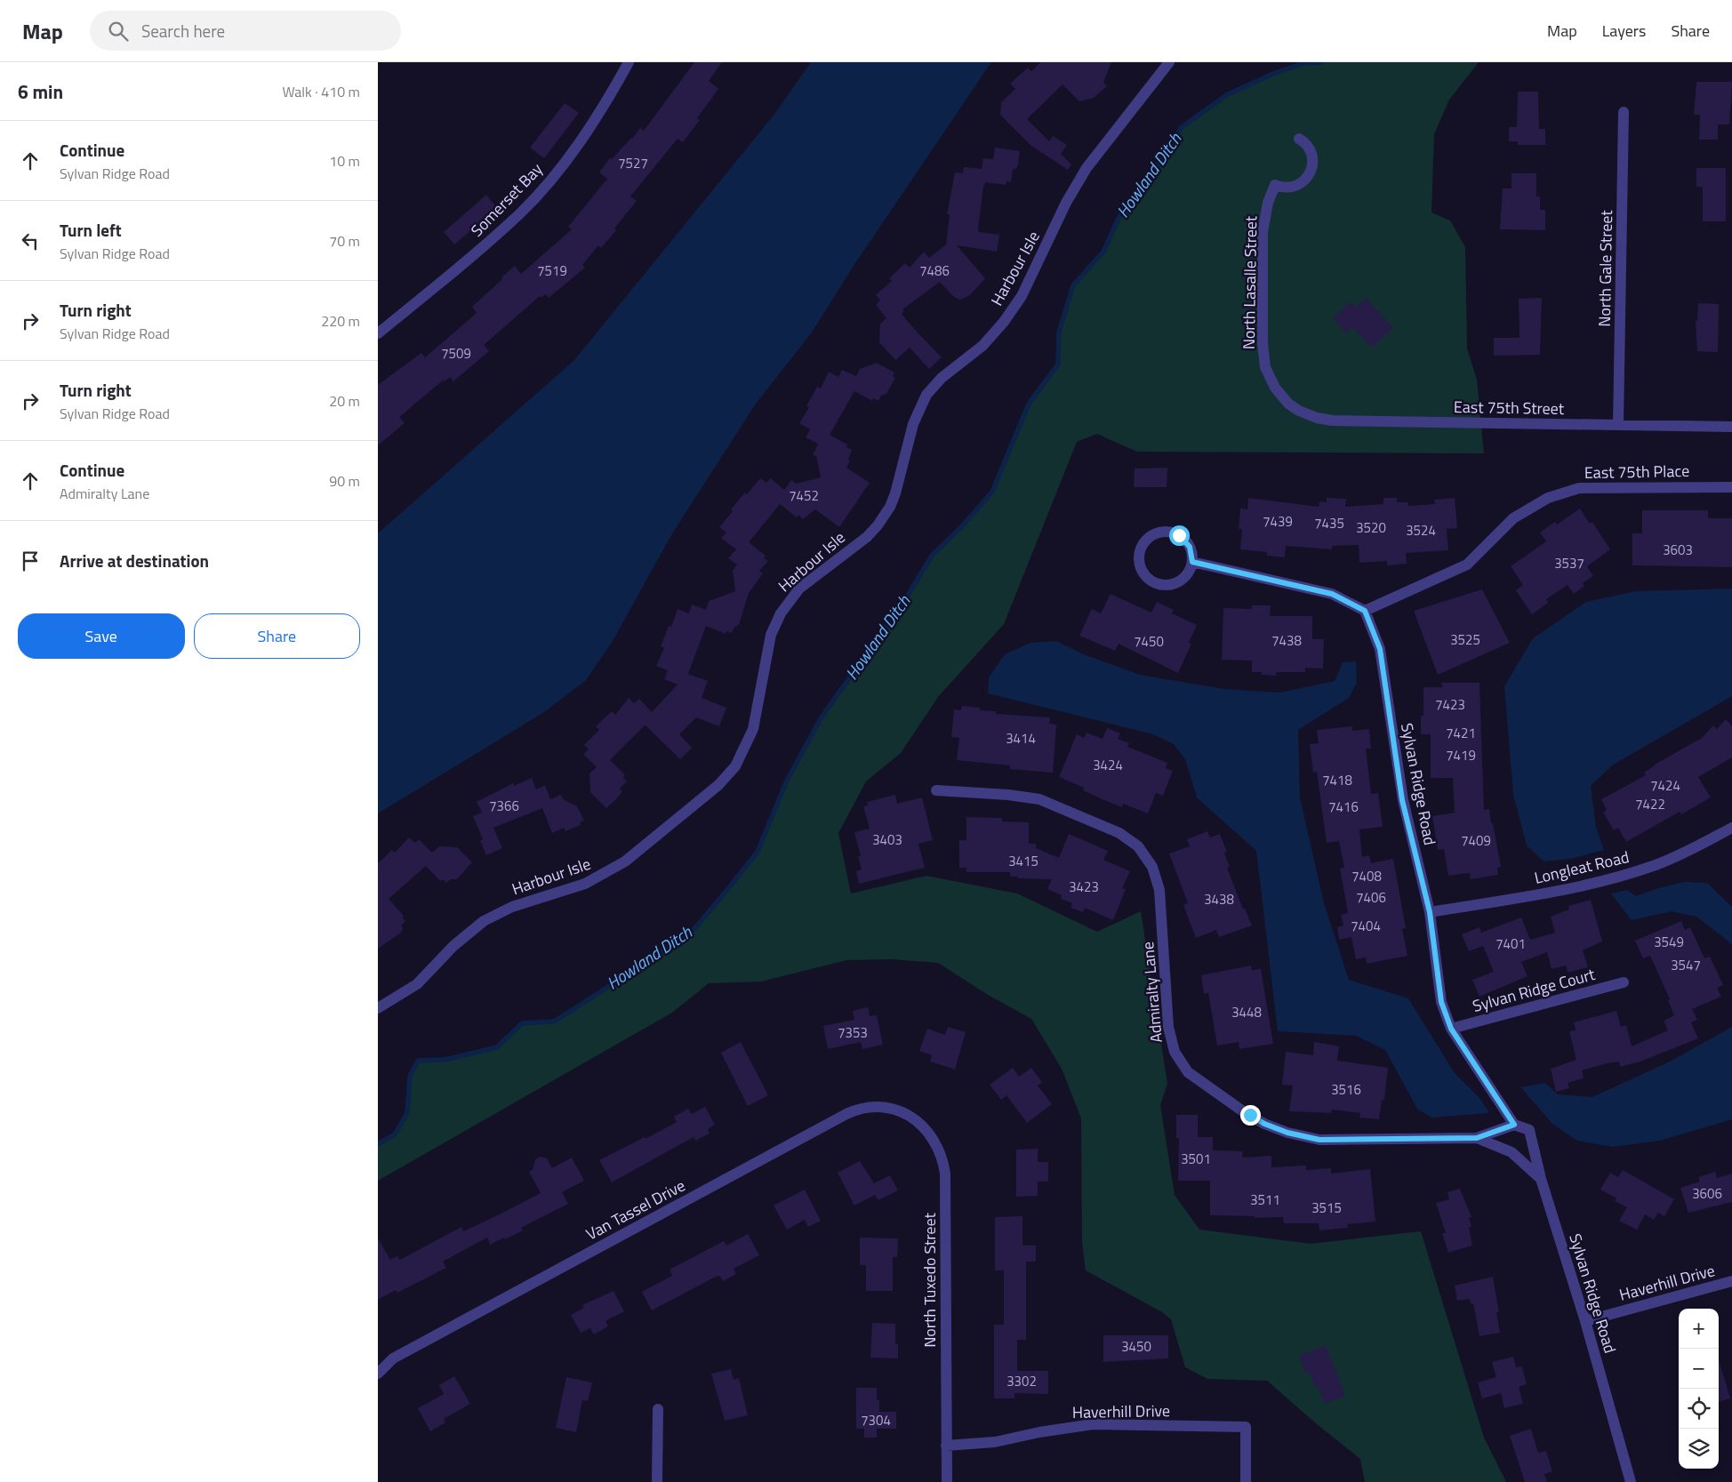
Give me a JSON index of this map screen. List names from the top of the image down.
{
  "streets": {
    "street": [
      "Somerset Bay",
      "Harbour Isle",
      "North Gale Street",
      "North Lasalle Street",
      "East 75th Street",
      "East 75th Place",
      "Sylvan Ridge Road",
      "Longleat Road",
      "Sylvan Ridge Court",
      "Admiralty Lane",
      "Van Tassel Drive",
      "North Tuxedo Street",
      "Haverhill Drive"
    ]
  },
  "crossings": [
    ["North Gale Street", "East 75th Street"],
    ["North Lasalle Street", "East 75th Street"],
    ["East 75th Place", "Sylvan Ridge Road"],
    ["Sylvan Ridge Road", "Longleat Road"],
    ["Sylvan Ridge Road", "Sylvan Ridge Court"],
    ["Sylvan Ridge Road", "Admiralty Lane"],
    ["Sylvan Ridge Road", "Haverhill Drive"],
    ["Van Tassel Drive", "North Tuxedo Street"],
    ["North Tuxedo Street", "Haverhill Drive"]
  ],
  "water": ["Howland Ditch"],
  "house_numbers": [
    "7527",
    "7519",
    "7486",
    "7509",
    "7452",
    "7439",
    "7435",
    "3520",
    "3524",
    "3603",
    "3537",
    "3525",
    "7438",
    "7450",
    "7423",
    "7421",
    "3414",
    "7419",
    "3424",
    "7418",
    "7424",
    "7422",
    "7366",
    "7416",
    "3403",
    "7409",
    "3415",
    "7408",
    "3423",
    "7406",
    "3438",
    "7404",
    "3549",
    "7401",
    "3547",
    "3448",
    "7353",
    "3516",
    "3501",
    "3606",
    "3511",
    "3515",
    "3450",
    "3302",
    "7304"
  ],
  "page": {
    "header": "Map",
    "search": "Search here",
    "nav": ["Map", "Layers", "Share"],
    "heading": ["6 min", "Walk · 410 m"],
    "list": [
      ["Continue", "Sylvan Ridge Road", "10 m"],
      ["Turn left", "Sylvan Ridge Road", "70 m"],
      ["Turn right", "Sylvan Ridge Road", "220 m"],
      ["Turn right", "Sylvan Ridge Road", "20 m"],
      ["Continue", "Admiralty Lane", "90 m"],
      "Arrive at destination"
    ],
    "buttons": ["Save", "Share"],
    "map_buttons": ["+", "−"]
  }
}
